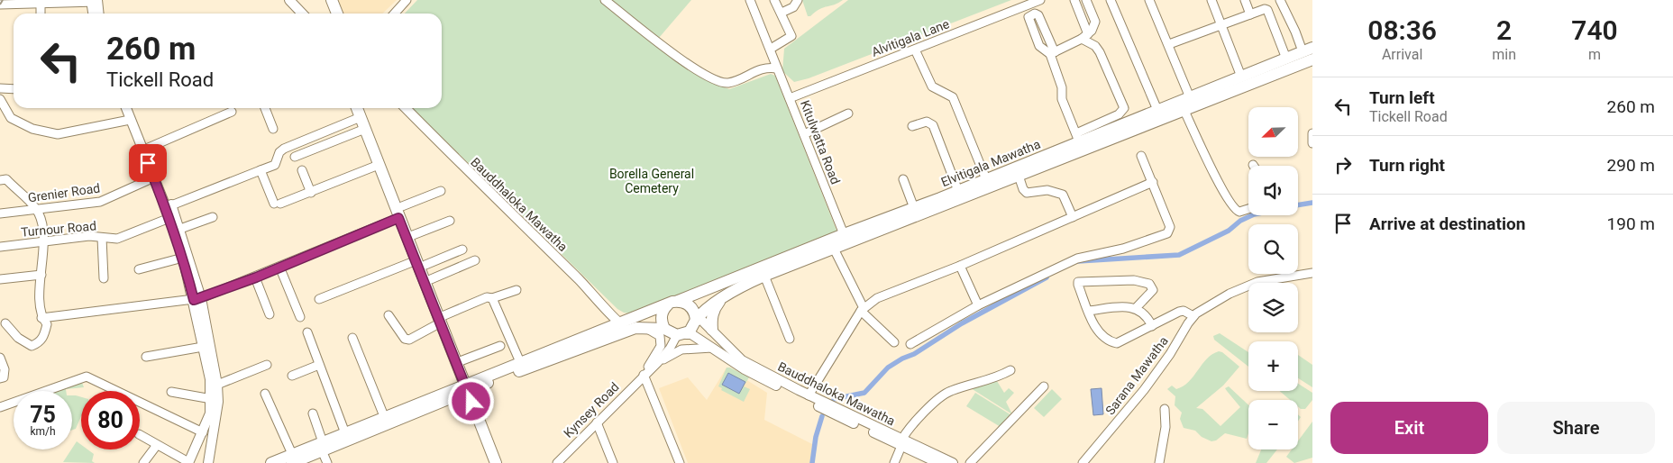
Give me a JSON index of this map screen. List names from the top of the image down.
{
  "streets": {
    "highway": ["Elvitigala Mawatha"],
    "main road": ["Bauddhaloka Mawatha"],
    "street": [
      "Alvitigala Lane",
      "Kitulwatta Road",
      "Grenier Road",
      "Turnour Road",
      "Sarana Mawatha",
      "Kynsey Road"
    ]
  },
  "crossings": [
    ["Alvitigala Lane", "Kitulwatta Road"],
    ["Kitulwatta Road", "Elvitigala Mawatha"],
    ["Elvitigala Mawatha", "Bauddhaloka Mawatha"],
    ["Elvitigala Mawatha", "Kynsey Road"],
    ["Bauddhaloka Mawatha", "Kynsey Road"]
  ],
  "parks": ["Borella General Cemetery"],
  "north": "bottom left",
  "page": {
    "eta": [
      "08:36",
      "Arrival",
      "2",
      "min",
      "740",
      "m"
    ],
    "turn": ["260 m", "Tickell Road"],
    "list": [
      {
        "name": "Turn left",
        "note": "Tickell Road",
        "value": "260 m"
      },
      {
        "name": "Turn right",
        "value": "290 m"
      },
      {
        "name": "Arrive at destination",
        "value": "190 m"
      }
    ],
    "map_buttons": ["+", "−"],
    "speed": "75 km/h",
    "limit": "80",
    "buttons": ["Exit", "Share"]
  }
}
